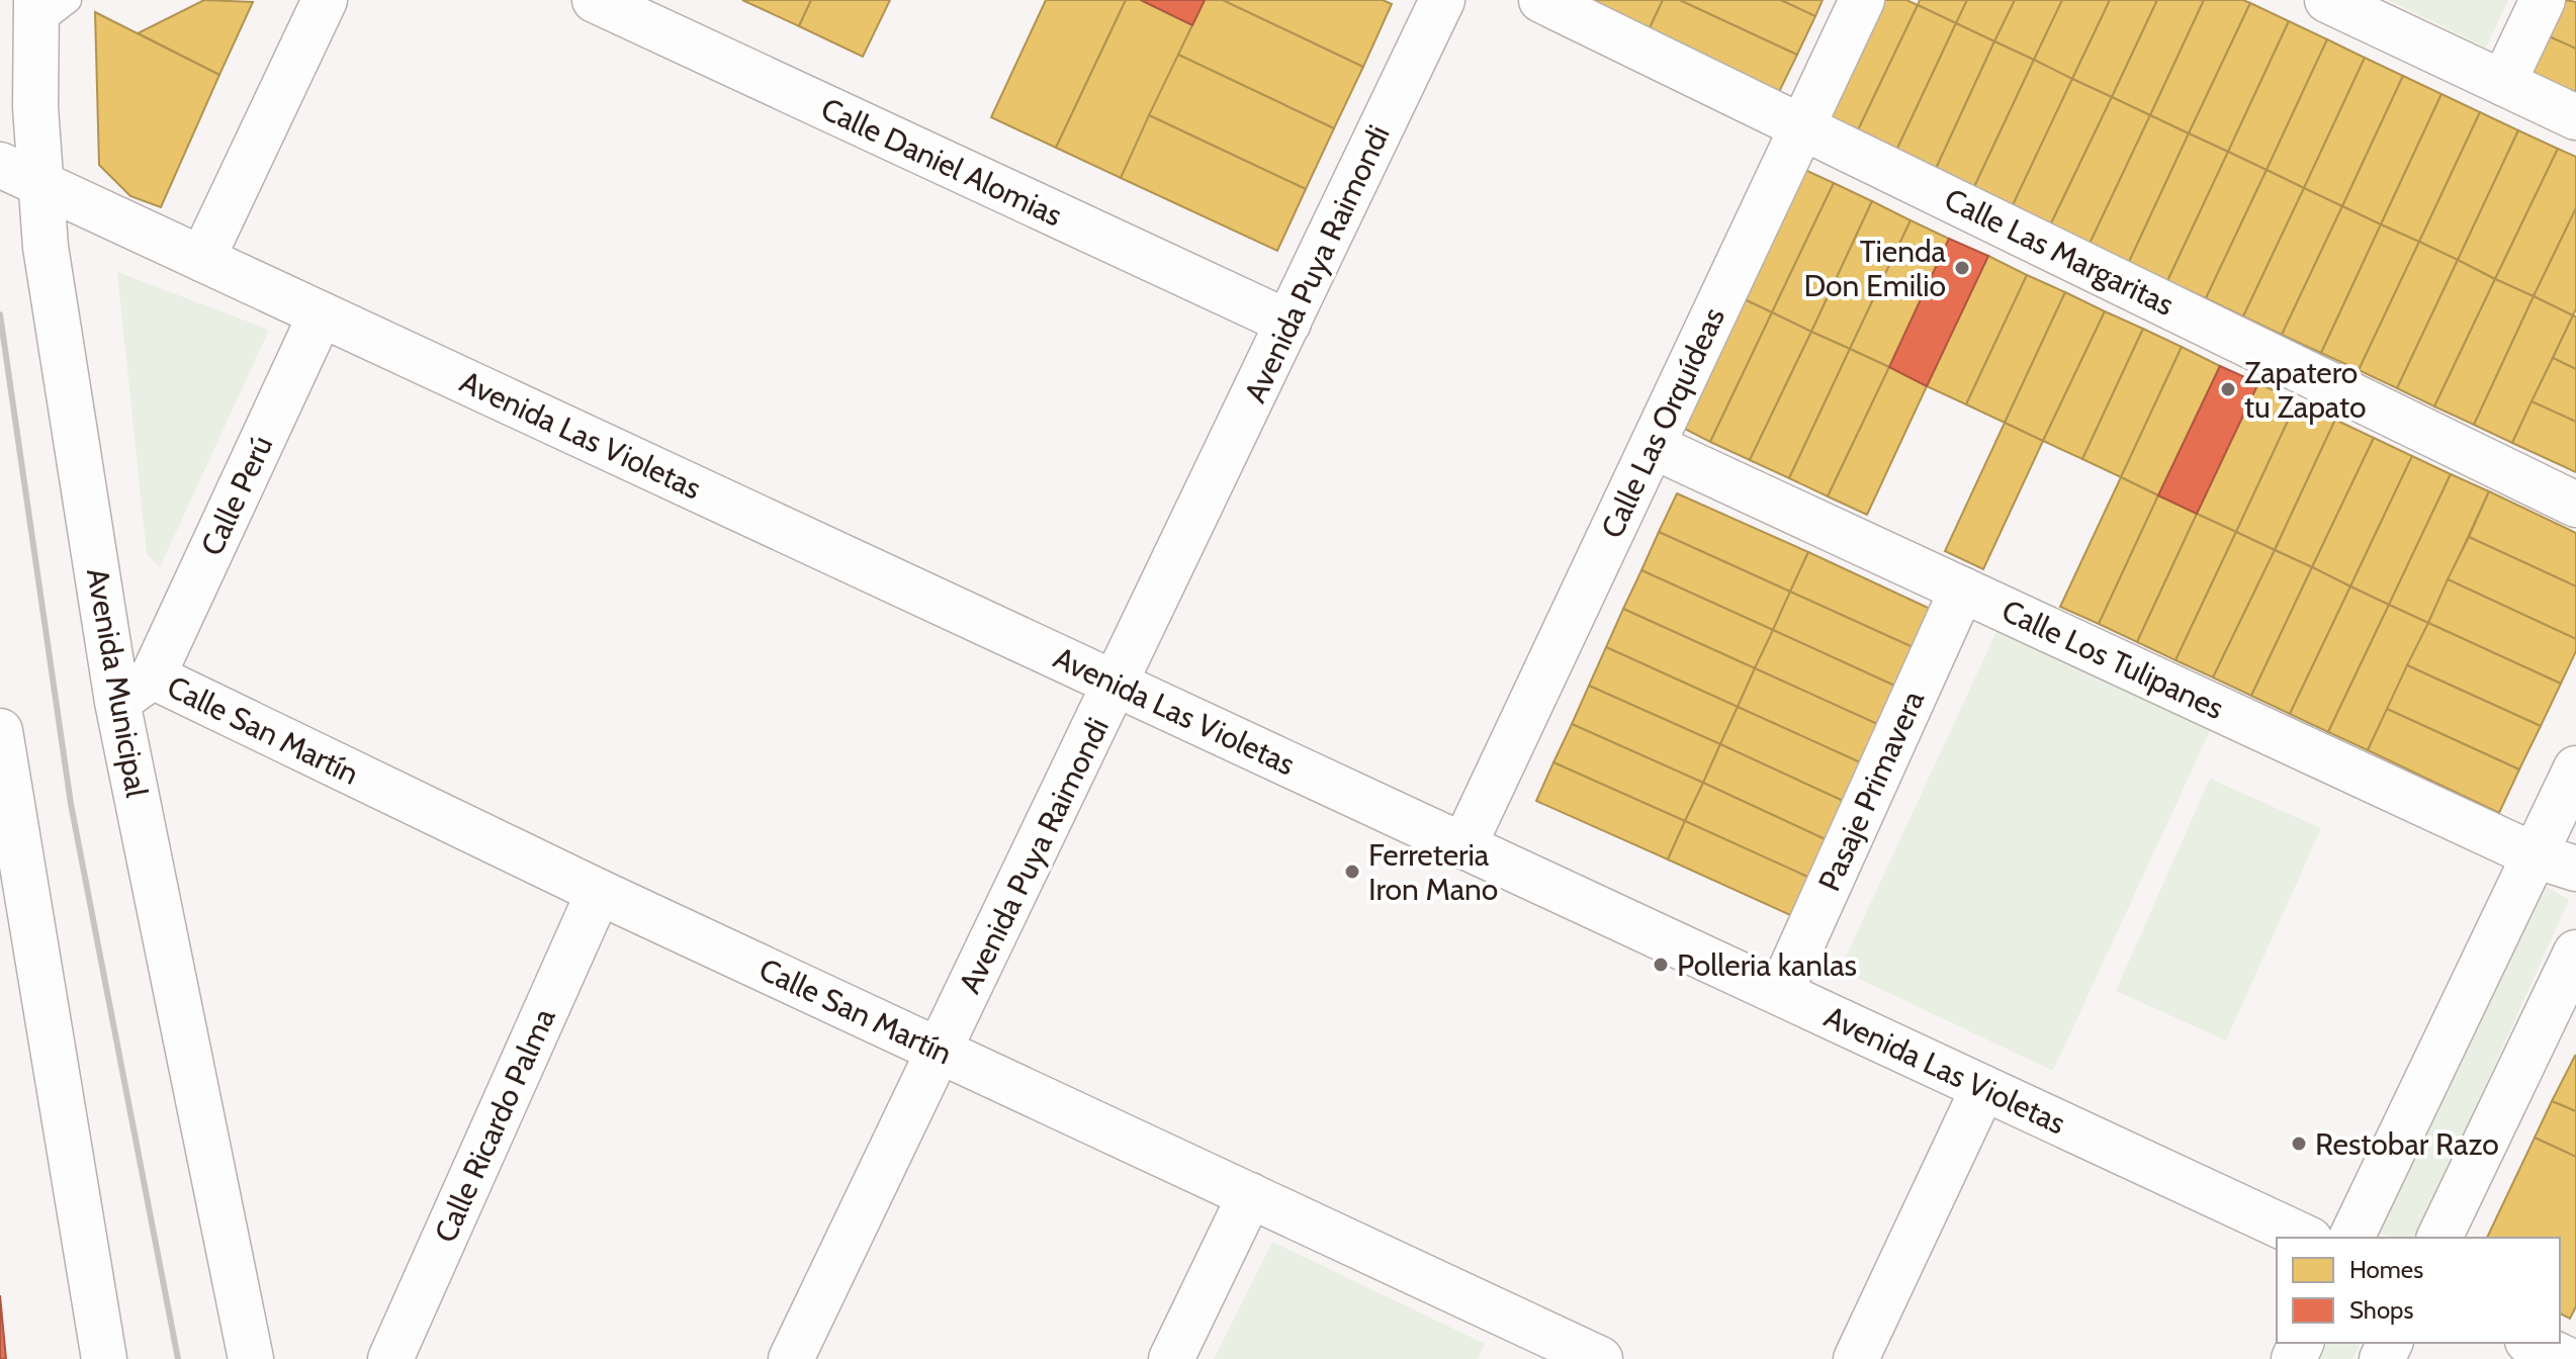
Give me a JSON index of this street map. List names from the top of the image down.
{
  "streets": {
    "street": [
      "Calle Daniel Alomias",
      "Calle Las Margaritas",
      "Avenida Puya Raimondi",
      "Calle Las Orquídeas",
      "Avenida Las Violetas",
      "Calle Perú",
      "Calle Los Tulipanes",
      "Avenida Municipal",
      "Calle San Martín",
      "Pasaje Primavera",
      "Calle Ricardo Palma"
    ]
  },
  "crossings": [
    ["Calle Daniel Alomias", "Avenida Puya Raimondi"],
    ["Calle Las Margaritas", "Calle Las Orquídeas"],
    ["Avenida Puya Raimondi", "Avenida Las Violetas"],
    ["Avenida Puya Raimondi", "Calle San Martín"],
    ["Calle Las Orquídeas", "Avenida Las Violetas"],
    ["Calle Las Orquídeas", "Calle Los Tulipanes"],
    ["Avenida Las Violetas", "Calle Perú"],
    ["Avenida Las Violetas", "Avenida Municipal"],
    ["Avenida Las Violetas", "Pasaje Primavera"],
    ["Calle Perú", "Calle San Martín"],
    ["Calle Los Tulipanes", "Pasaje Primavera"],
    ["Avenida Municipal", "Calle San Martín"],
    ["Calle San Martín", "Calle Ricardo Palma"]
  ],
  "places": [
    "Tienda Don Emilio",
    "Zapatero tu Zapato",
    "Ferreteria Iron Mano",
    "Polleria kanlas",
    "Restobar Razo"
  ],
  "legend": ["Homes", "Shops"]
}
